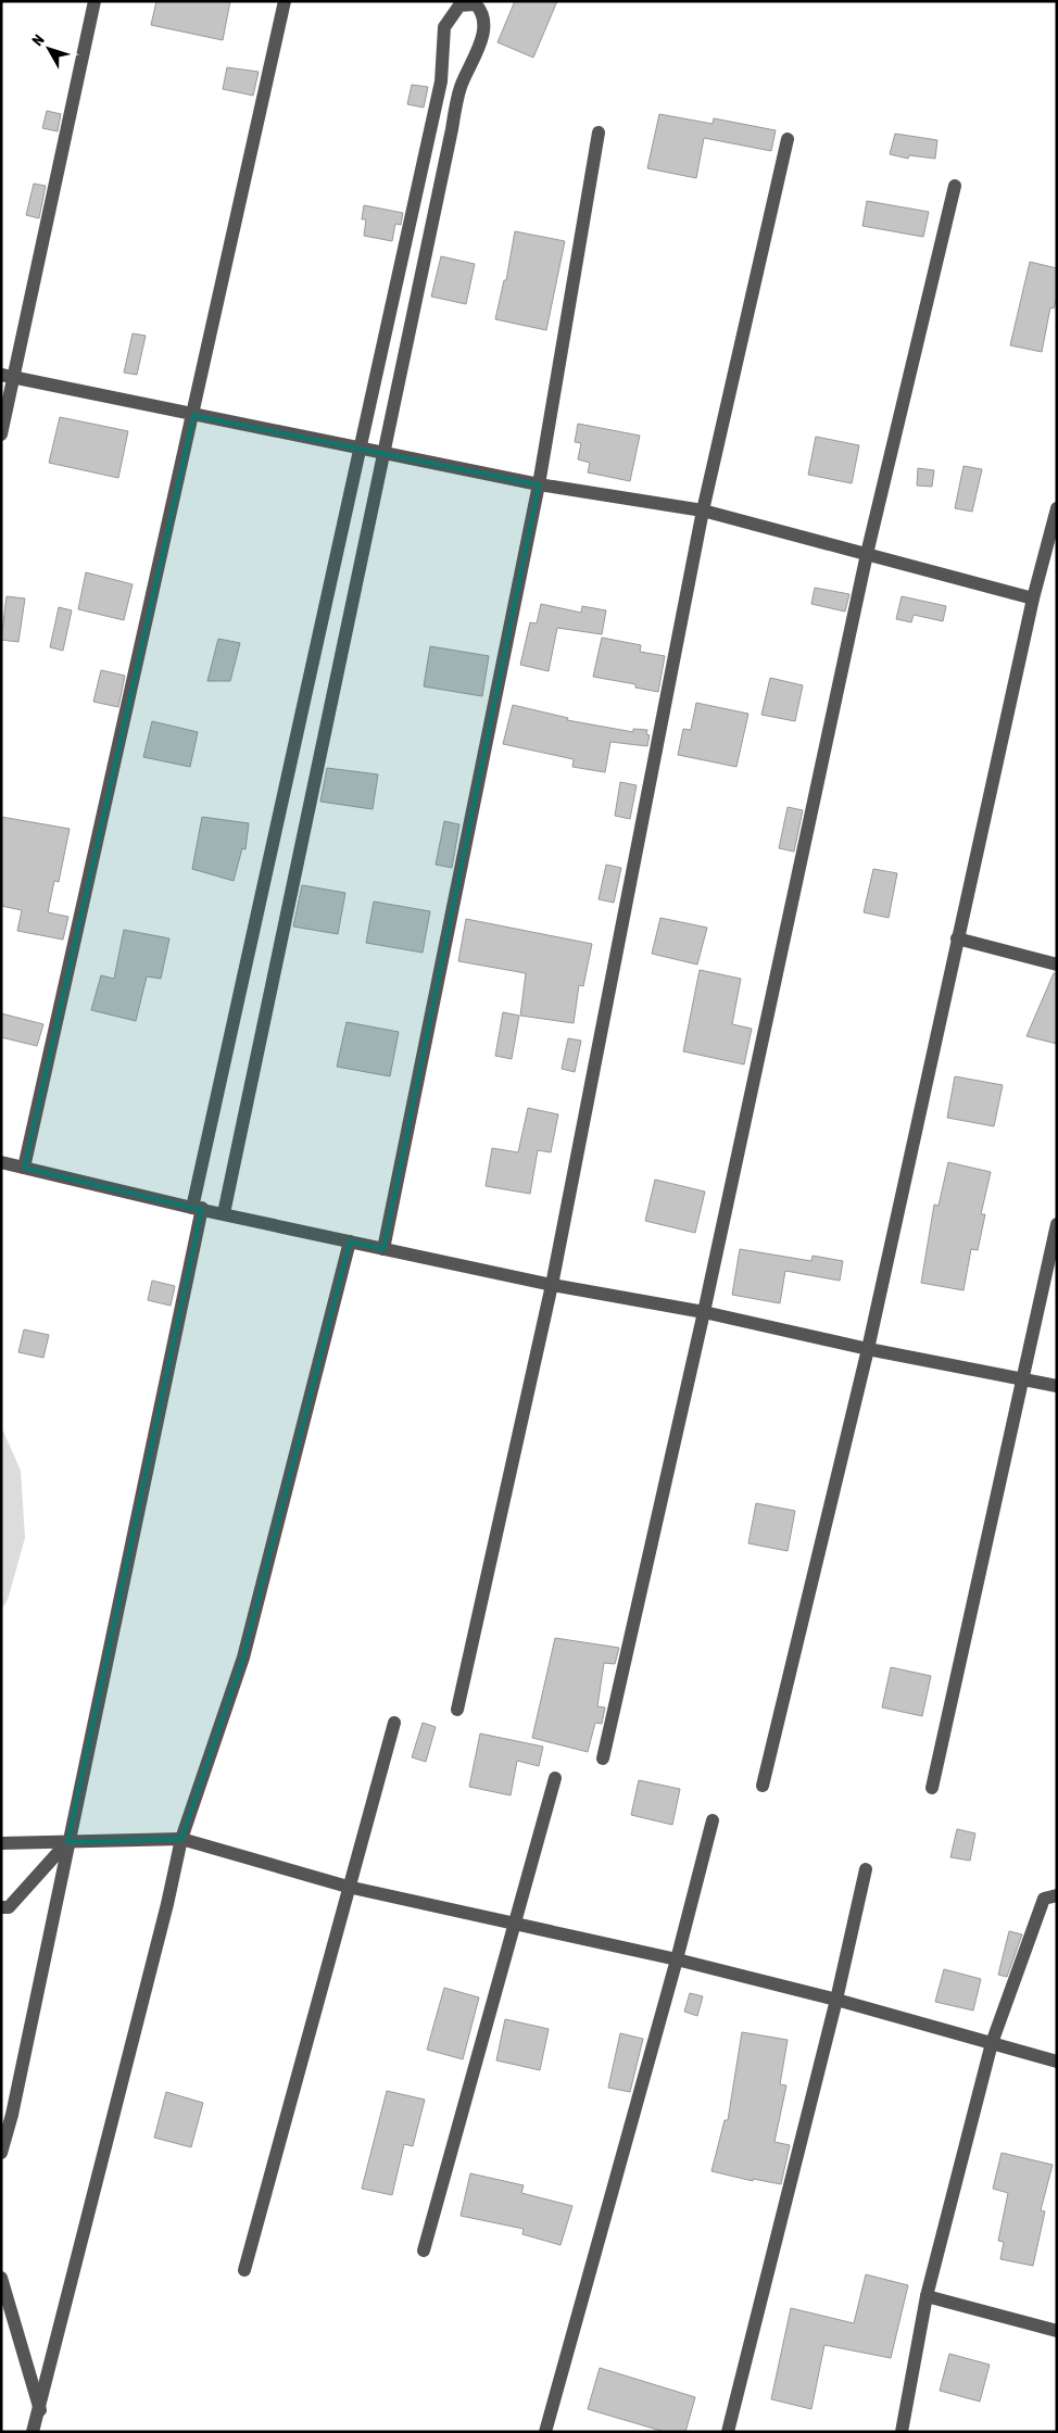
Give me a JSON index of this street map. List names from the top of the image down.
{
  "north": "top left"
}
